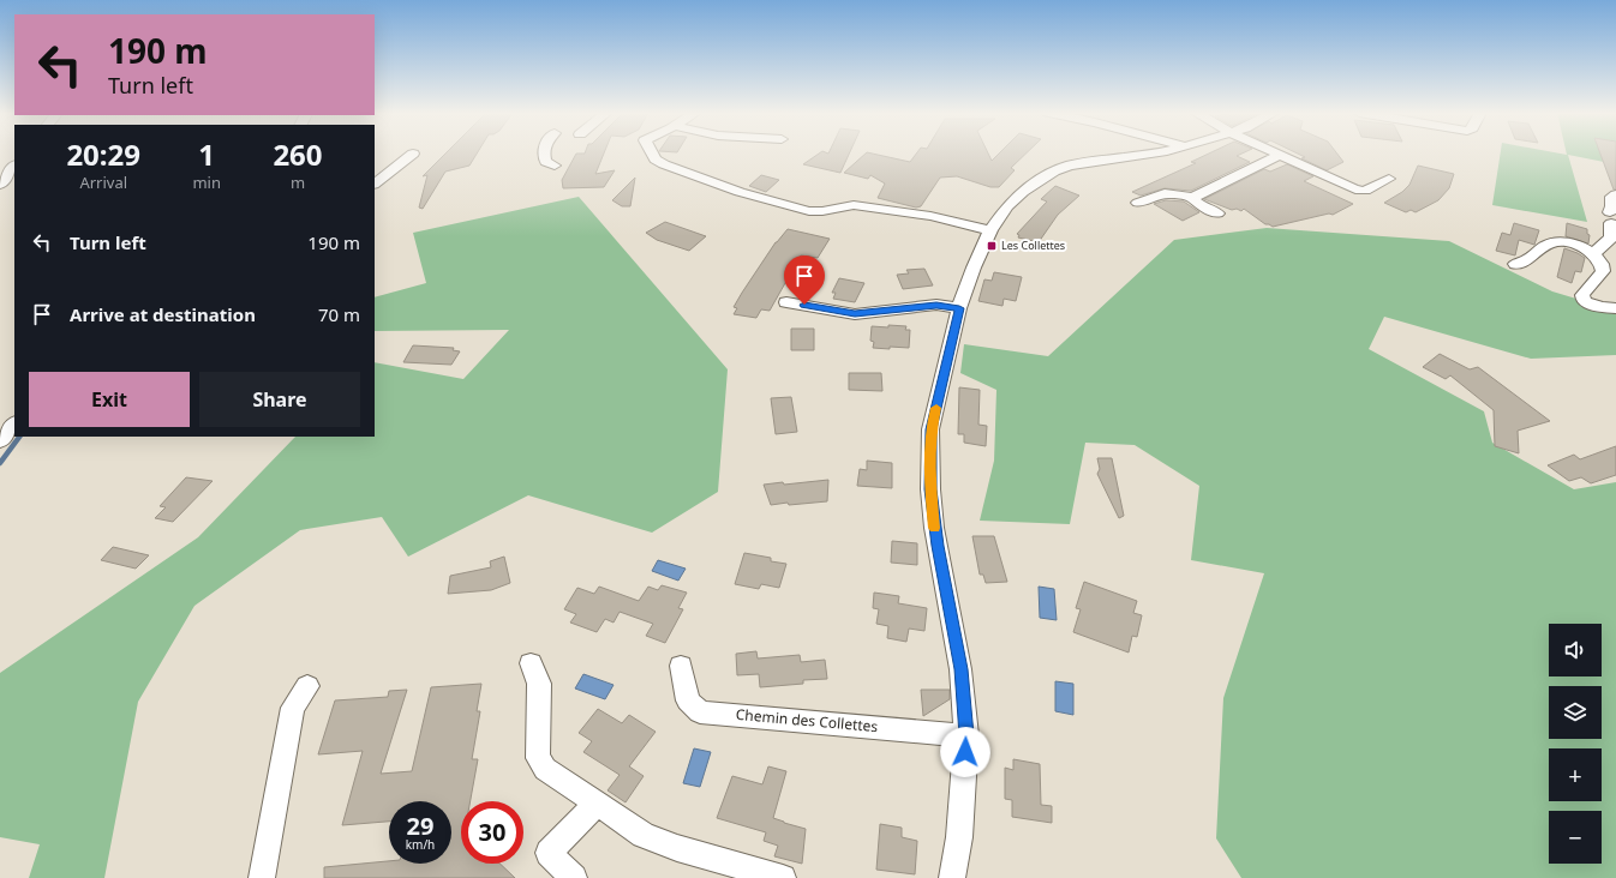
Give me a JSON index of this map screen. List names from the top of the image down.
{
  "streets": {
    "street": ["Chemin des Collettes"]
  },
  "places": {
    "transit": ["Les Collettes"]
  },
  "page": {
    "turn": ["190 m", "Turn left"],
    "eta": [
      "20:29",
      "Arrival",
      "1",
      "min",
      "260",
      "m"
    ],
    "list": [
      {
        "name": "Turn left",
        "value": "190 m"
      },
      {
        "name": "Arrive at destination",
        "value": "70 m"
      }
    ],
    "buttons": ["Exit", "Share"],
    "map_buttons": ["+", "−"],
    "speed": "29 km/h",
    "limit": "30"
  }
}
